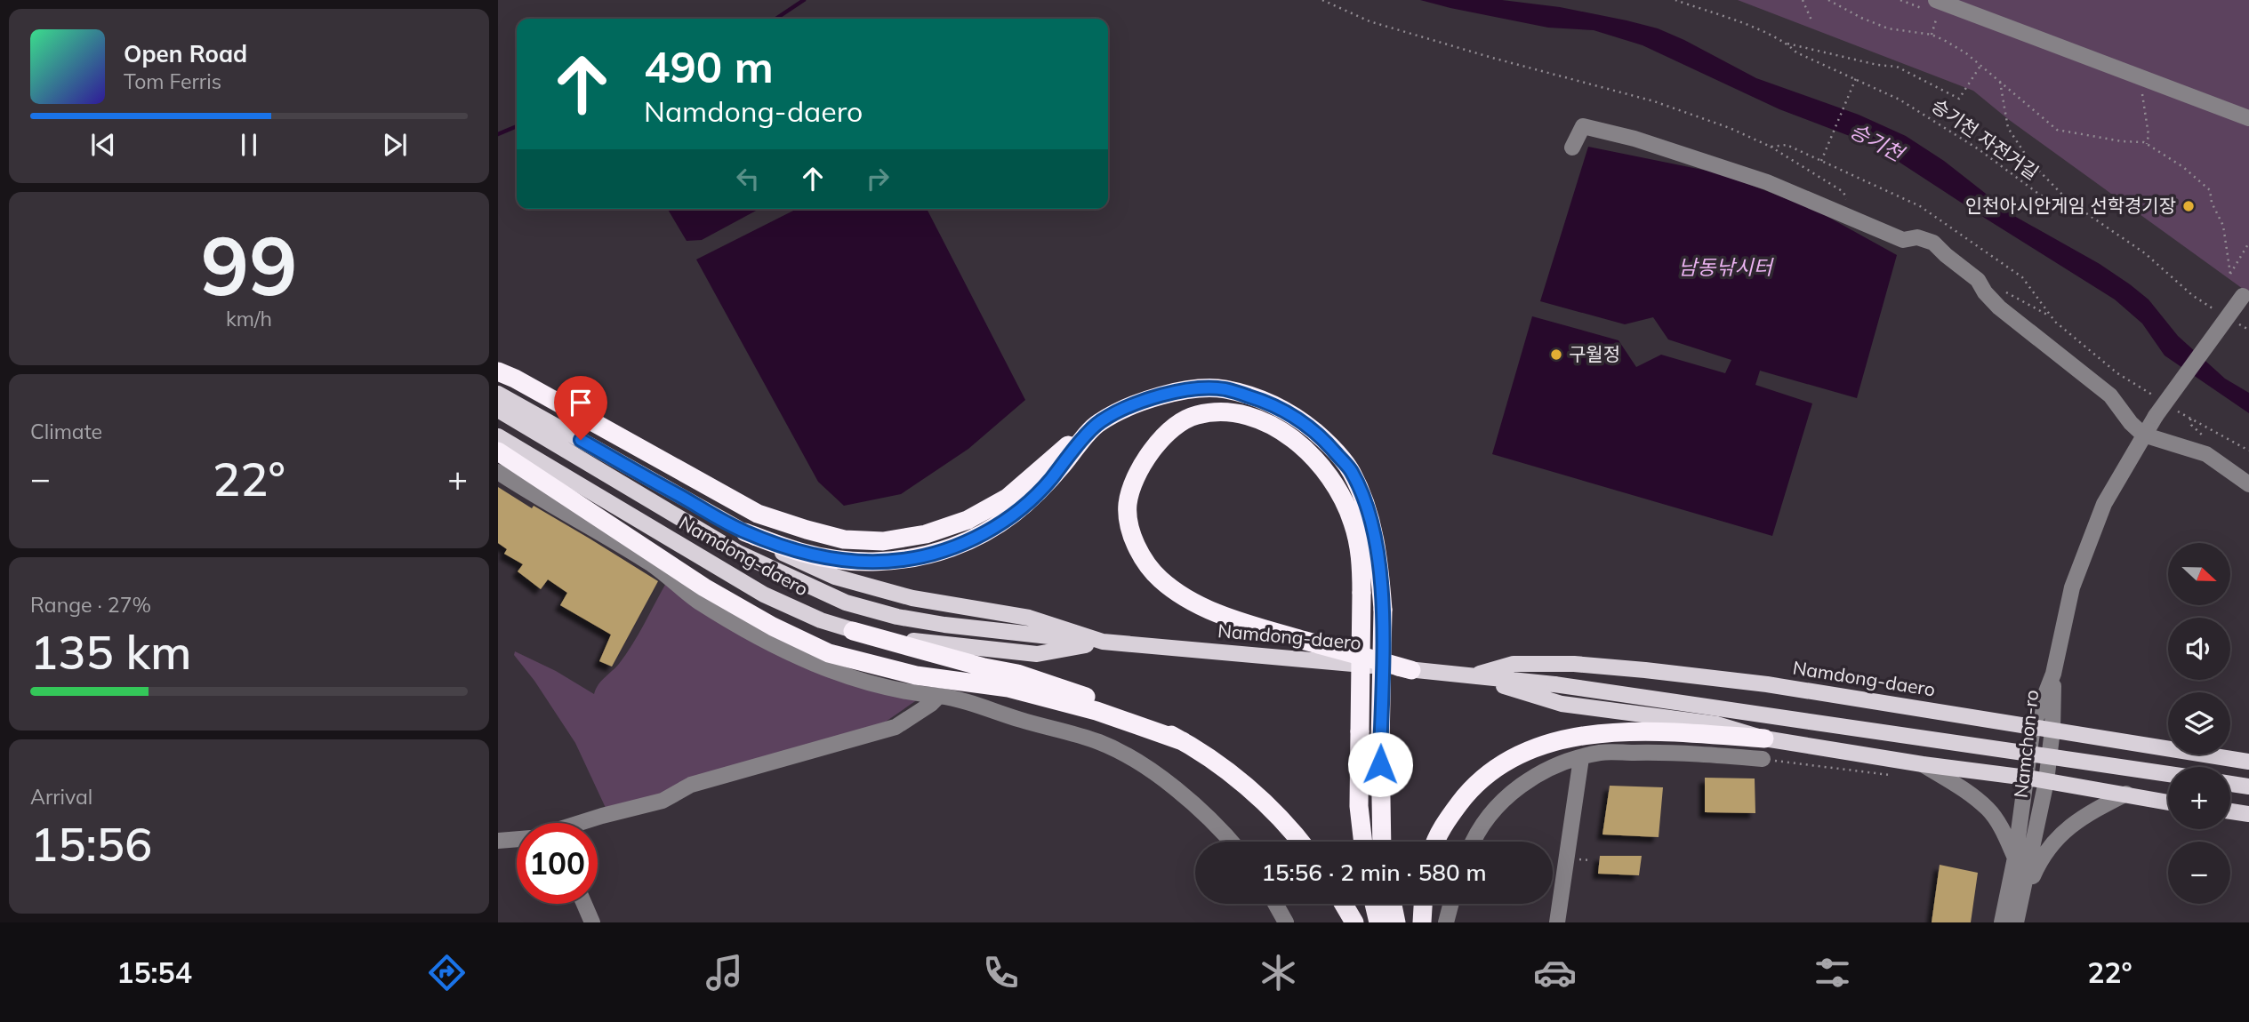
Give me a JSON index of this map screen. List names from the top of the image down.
{
  "streets": {
    "main road": ["Namdong-daero"],
    "street": ["Namchon-ro"],
    "path": ["승기천 자전거길"]
  },
  "crossings": [
    ["Namdong-daero", "Namchon-ro"]
  ],
  "water": ["승기천", "남동낚시터"],
  "places": ["인천아시안게임 선학경기장", "구월정"],
  "north": "right",
  "page": {
    "turn": ["490 m", "Namdong-daero"],
    "song": ["Open Road", "Tom Ferris"],
    "tile": [
      ["99", "km/h"],
      "Climate",
      ["Range · 27%", "135 km"],
      ["Arrival", "15:56"]
    ],
    "heat": ["−", "22°", "+"],
    "map_buttons": ["+", "−"],
    "limit": "100",
    "trip": "15:56 · 2 min · 580 m",
    "tabs": ["15:54", "22°"]
  }
}
